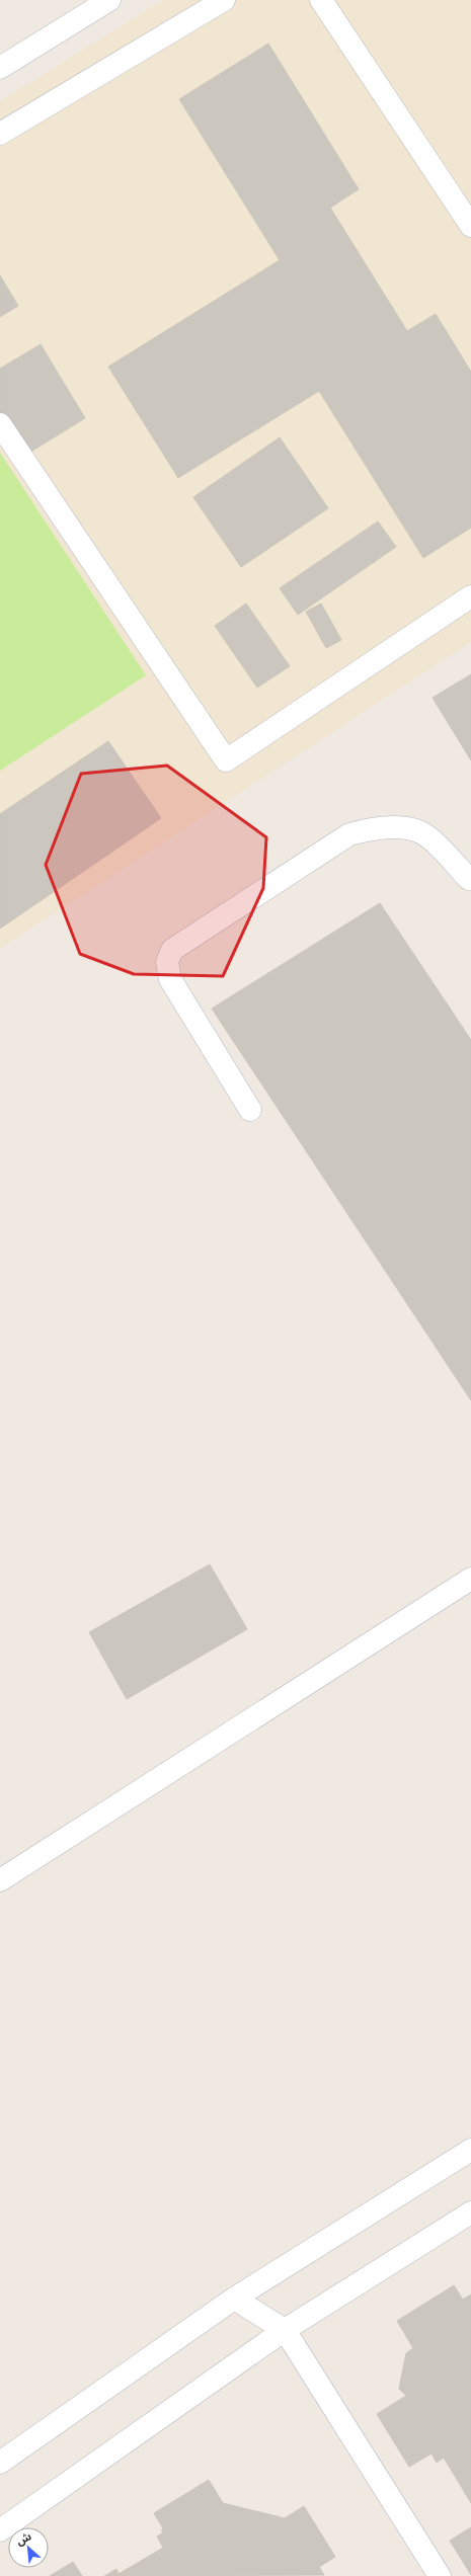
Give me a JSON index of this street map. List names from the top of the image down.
{
  "north": "top left"
}
